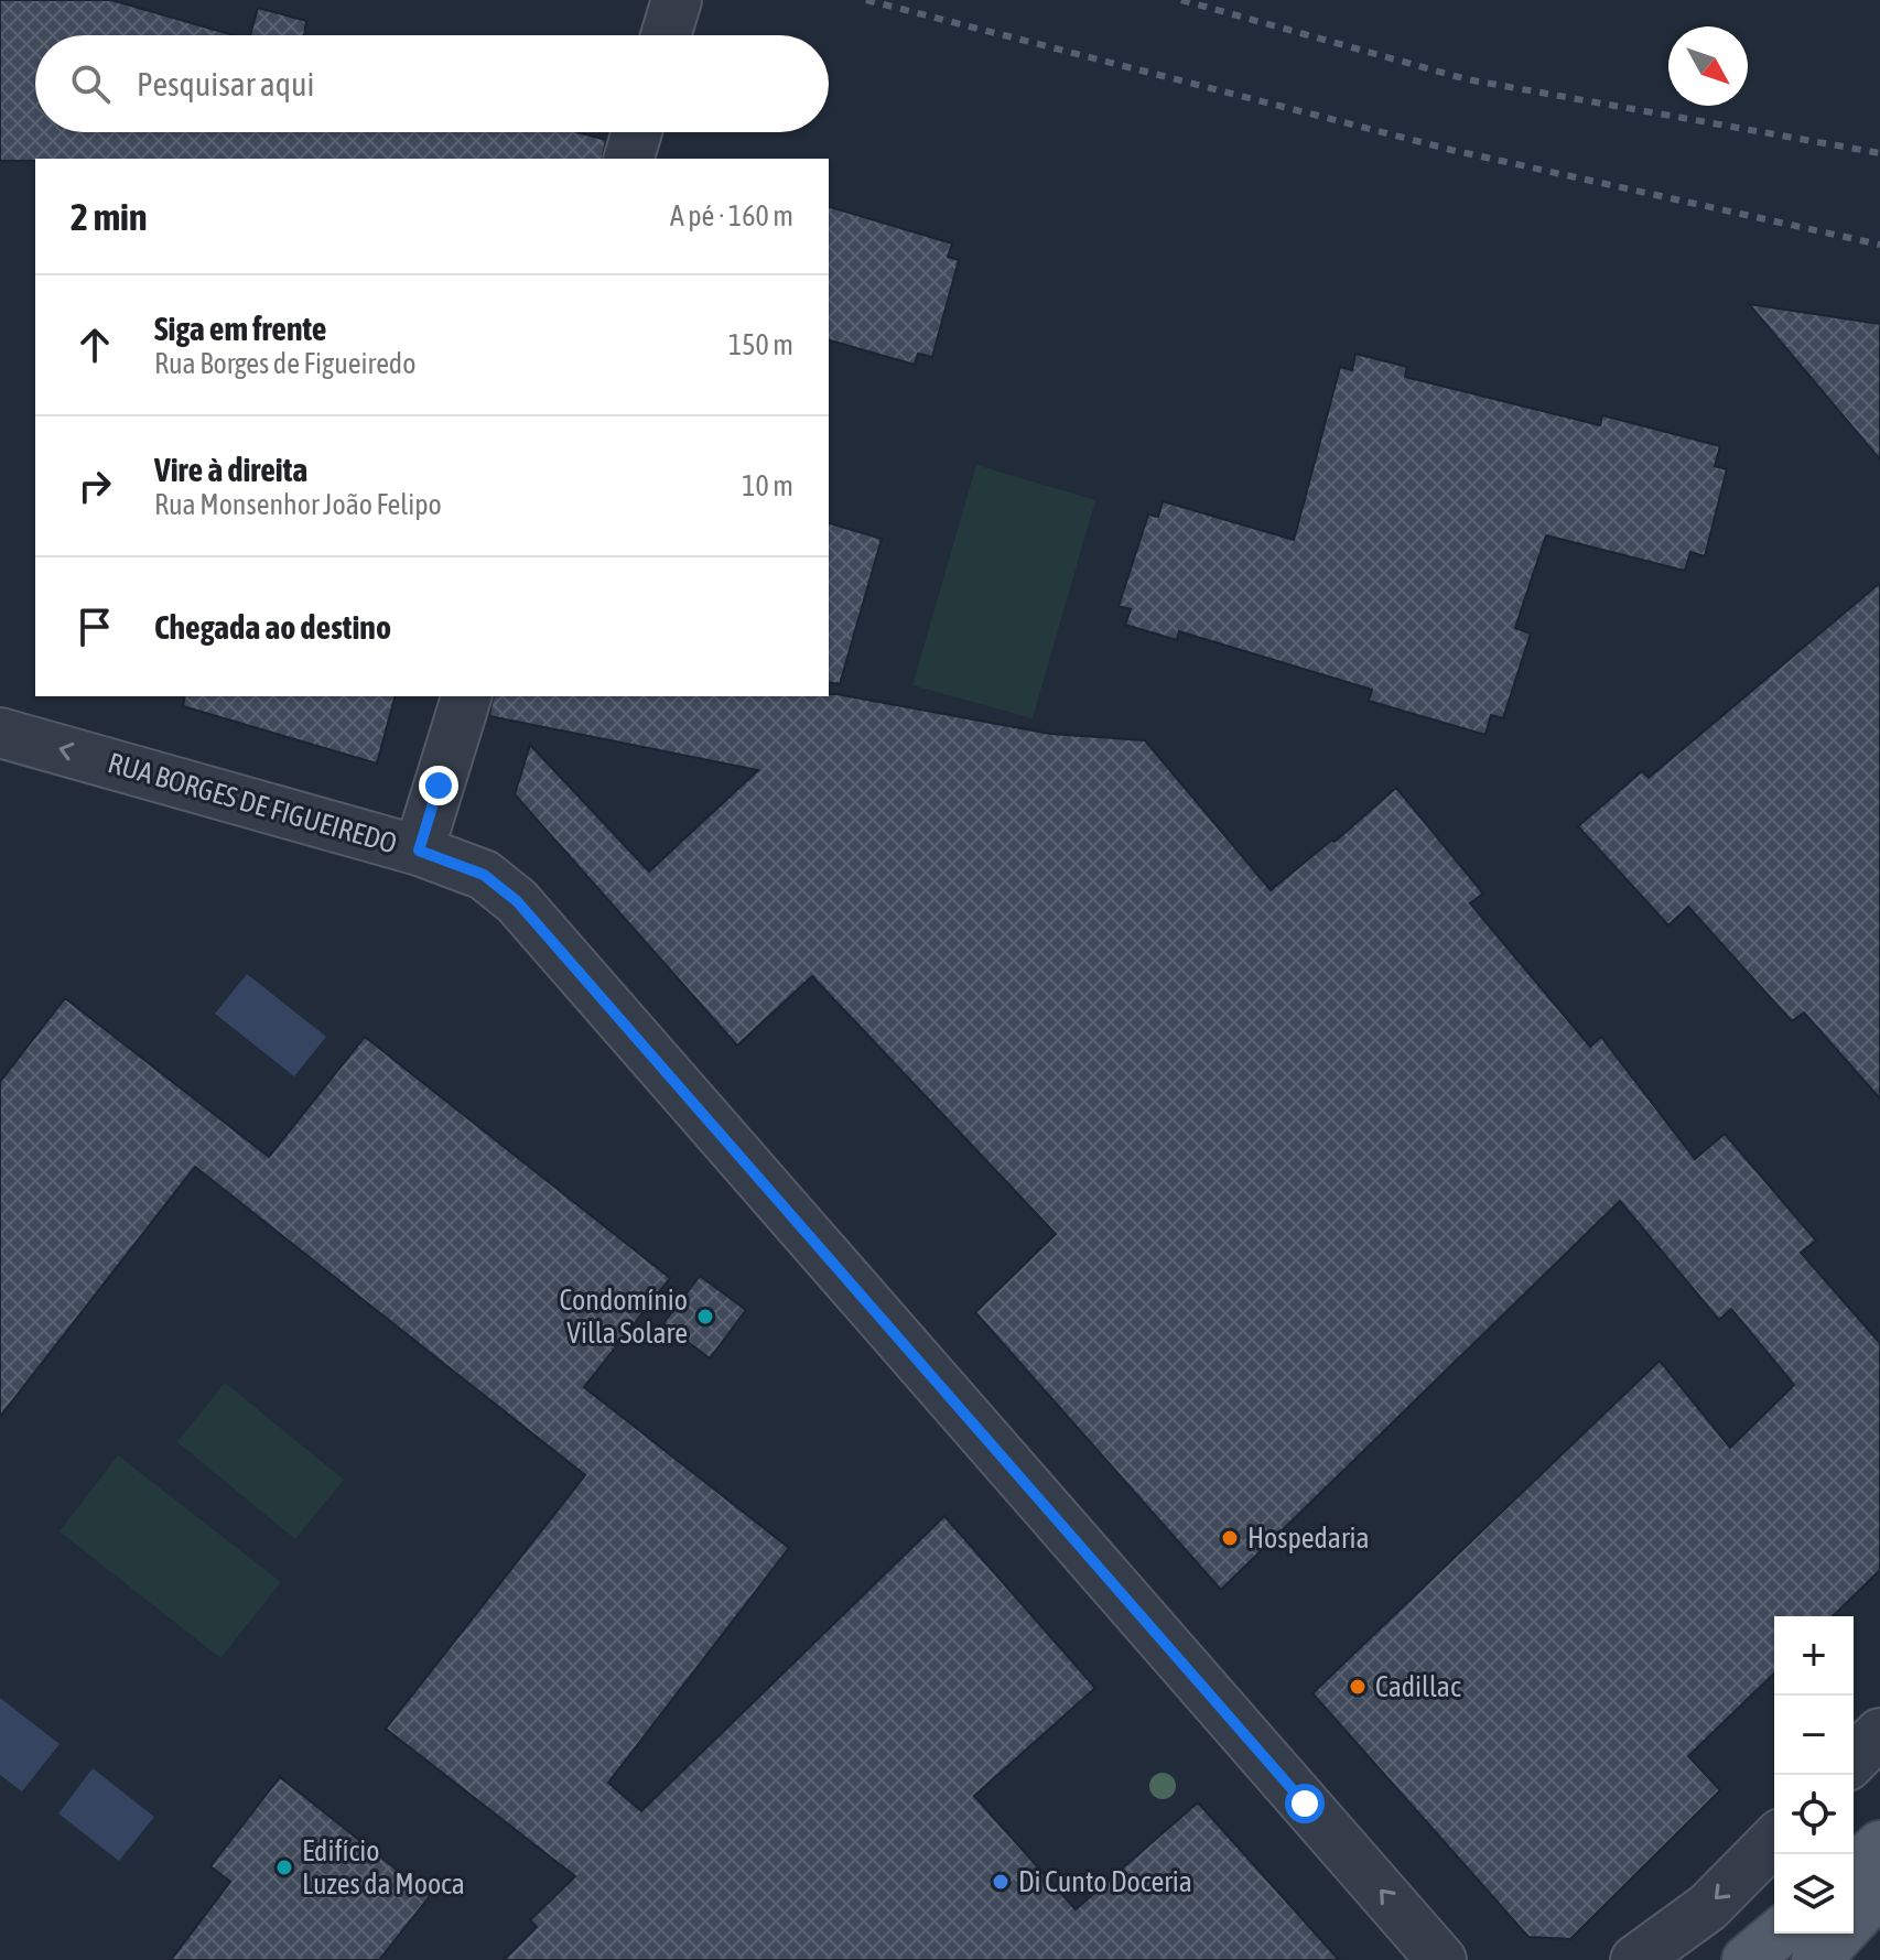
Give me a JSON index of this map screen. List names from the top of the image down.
{
  "streets": {
    "street": ["RUA BORGES DE FIGUEIREDO"]
  },
  "one_way": ["RUA BORGES DE FIGUEIREDO"],
  "places": [
    "Condomínio Villa Solare",
    "Hospedaria",
    "Cadillac",
    "Edifício Luzes da Mooca",
    "Di Cunto Doceria"
  ],
  "north": "bottom right",
  "page": {
    "search": "Pesquisar aqui",
    "heading": ["2 min", "A pé · 160 m"],
    "list": [
      ["Siga em frente", "Rua Borges de Figueiredo", "150 m"],
      ["Vire à direita", "Rua Monsenhor João Felipo", "10 m"],
      "Chegada ao destino"
    ],
    "map_buttons": ["+", "−"]
  }
}
